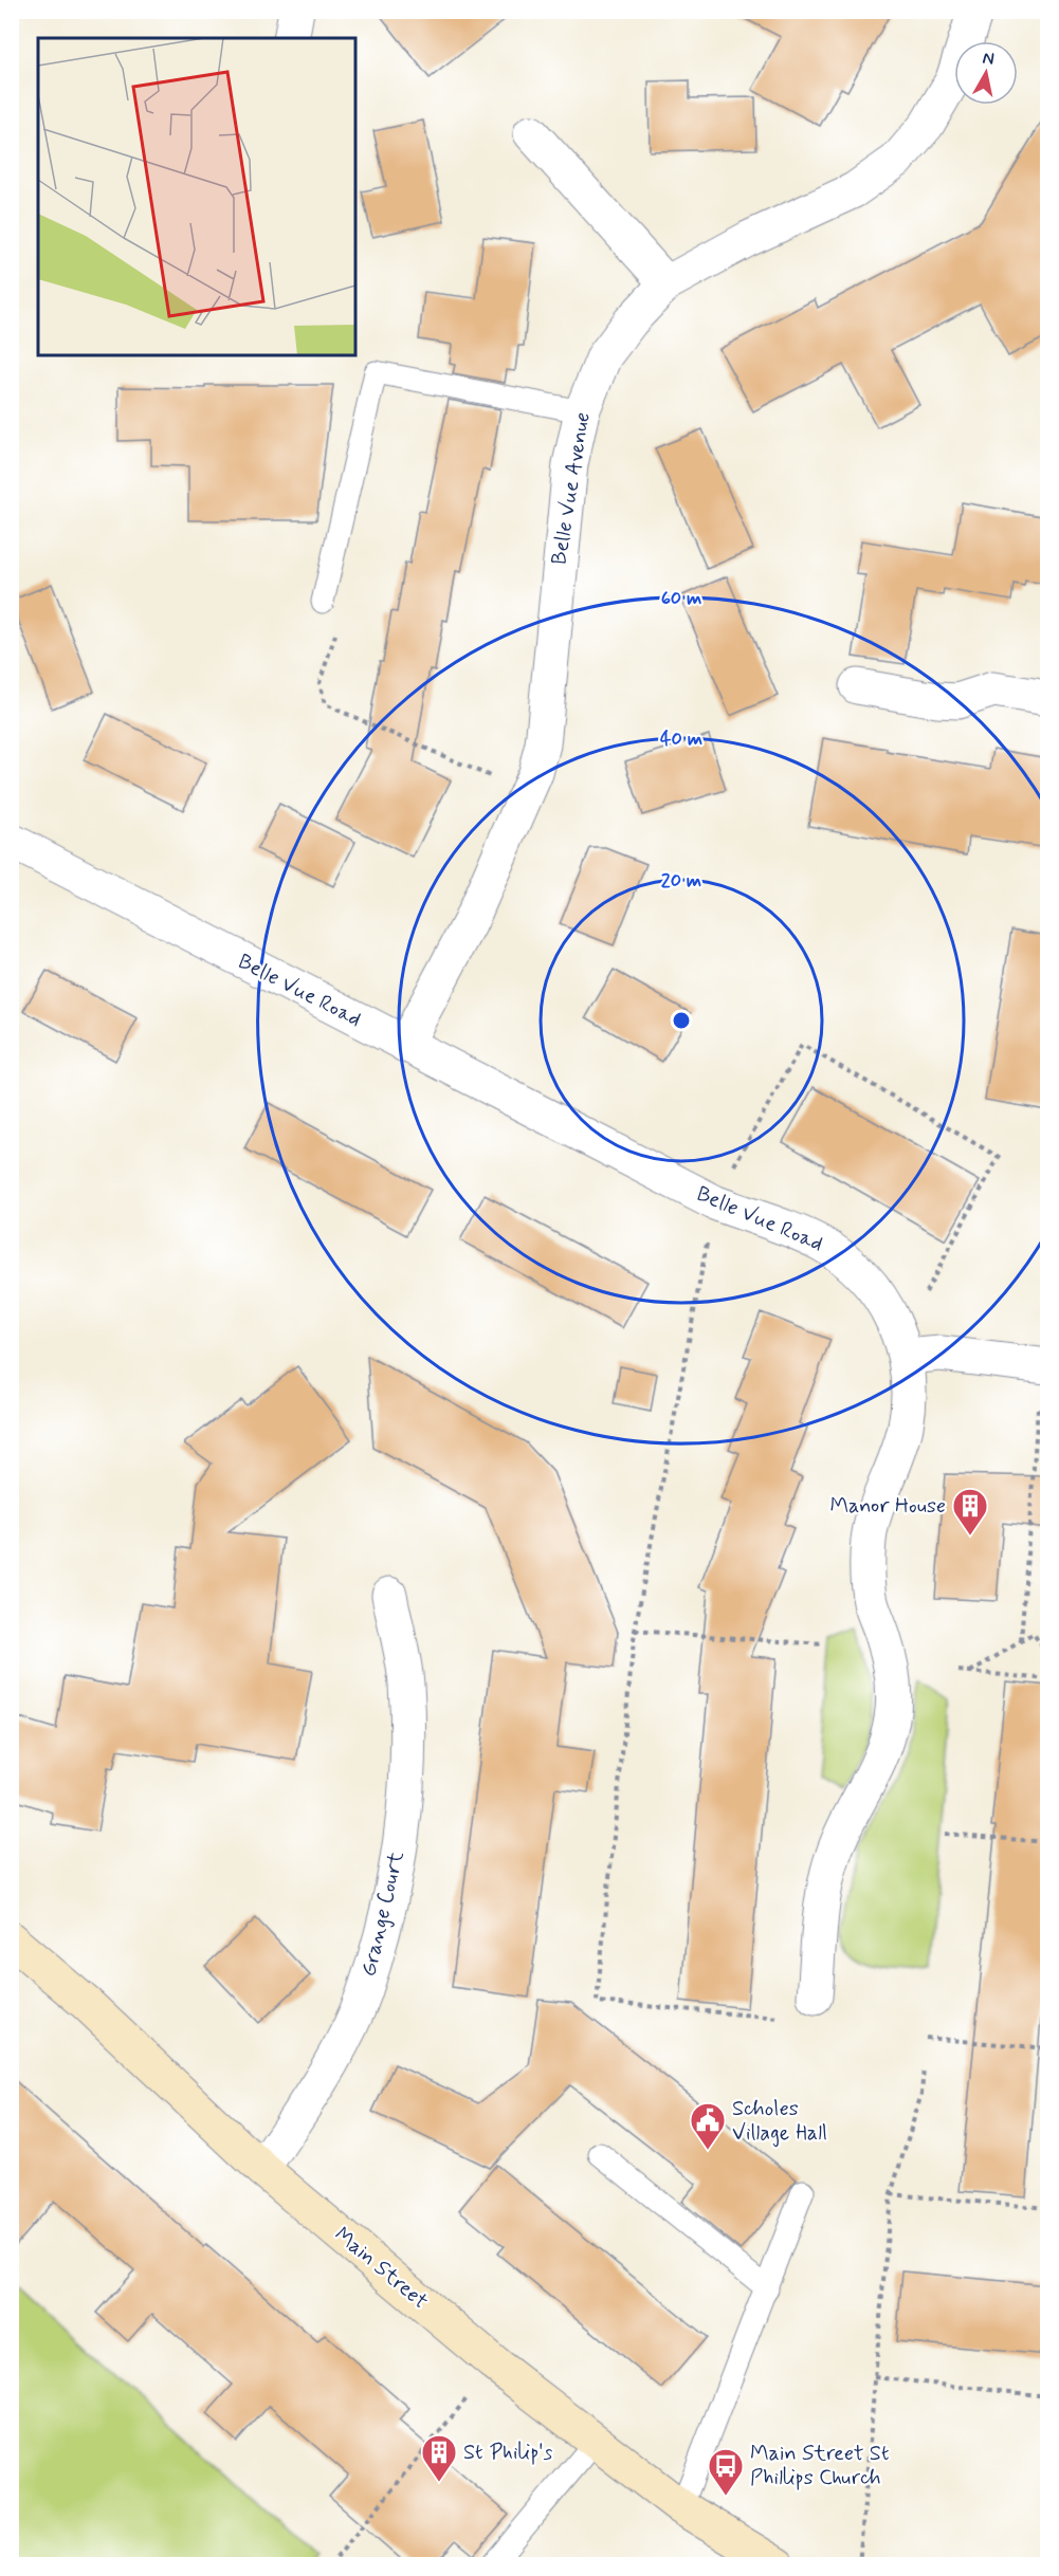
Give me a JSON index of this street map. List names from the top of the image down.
{
  "streets": {
    "street": [
      "Belle Vue Avenue",
      "Belle Vue Road",
      "Grange Court",
      "Main Street"
    ]
  },
  "crossings": [
    ["Belle Vue Avenue", "Belle Vue Road"],
    ["Grange Court", "Main Street"]
  ],
  "places": {
    "building": ["Manor House", "St Philip's"],
    "public building": ["Scholes Village Hall"],
    "bus stop": ["Main Street St Phillips Church"]
  },
  "north": "top",
  "rings": ["60 m", "40 m", "20 m"]
}
